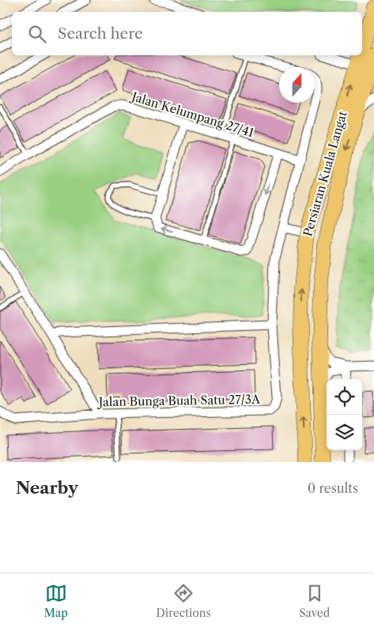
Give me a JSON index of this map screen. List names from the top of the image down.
{
  "streets": {
    "main road": ["Persiaran Kuala Langat"],
    "street": ["Jalan Kelumpang 27/41", "Jalan Bunga Buah Satu 27/3A"]
  },
  "crossings": [
    ["Jalan Kelumpang 27/41", "Jalan Bunga Buah Satu 27/3A"]
  ],
  "north": "top",
  "page": {
    "search": "Search here",
    "heading": ["Nearby", "0 results"],
    "nav": ["Map", "Directions", "Saved"]
  }
}
